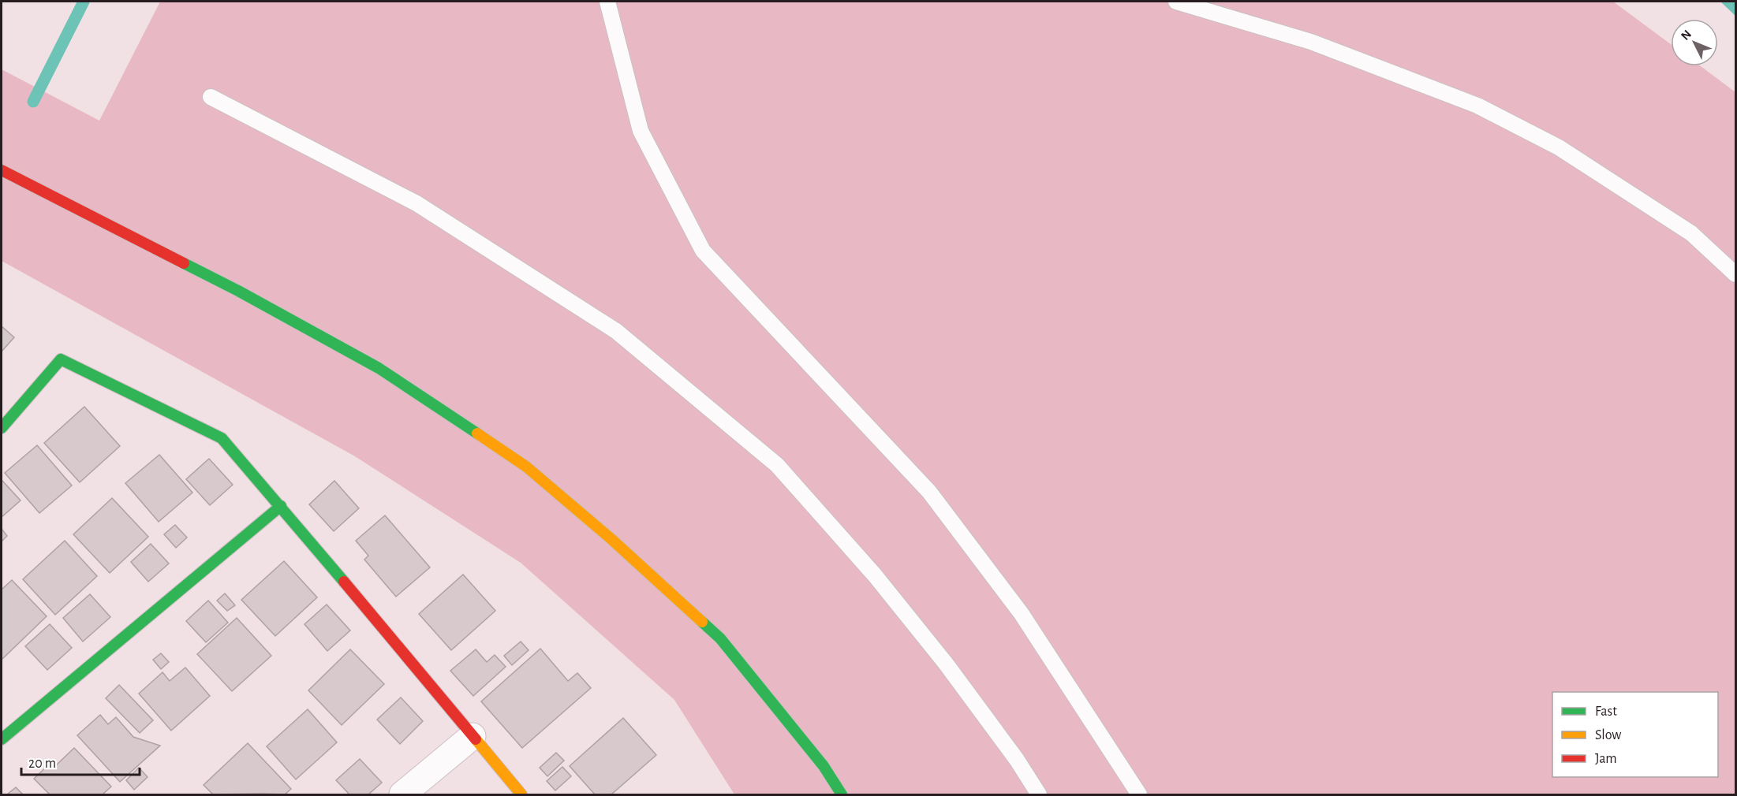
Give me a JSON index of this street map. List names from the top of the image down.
{
  "legend": ["Fast", "Slow", "Jam"],
  "scale_bar": "20 m",
  "north": "top left"
}
